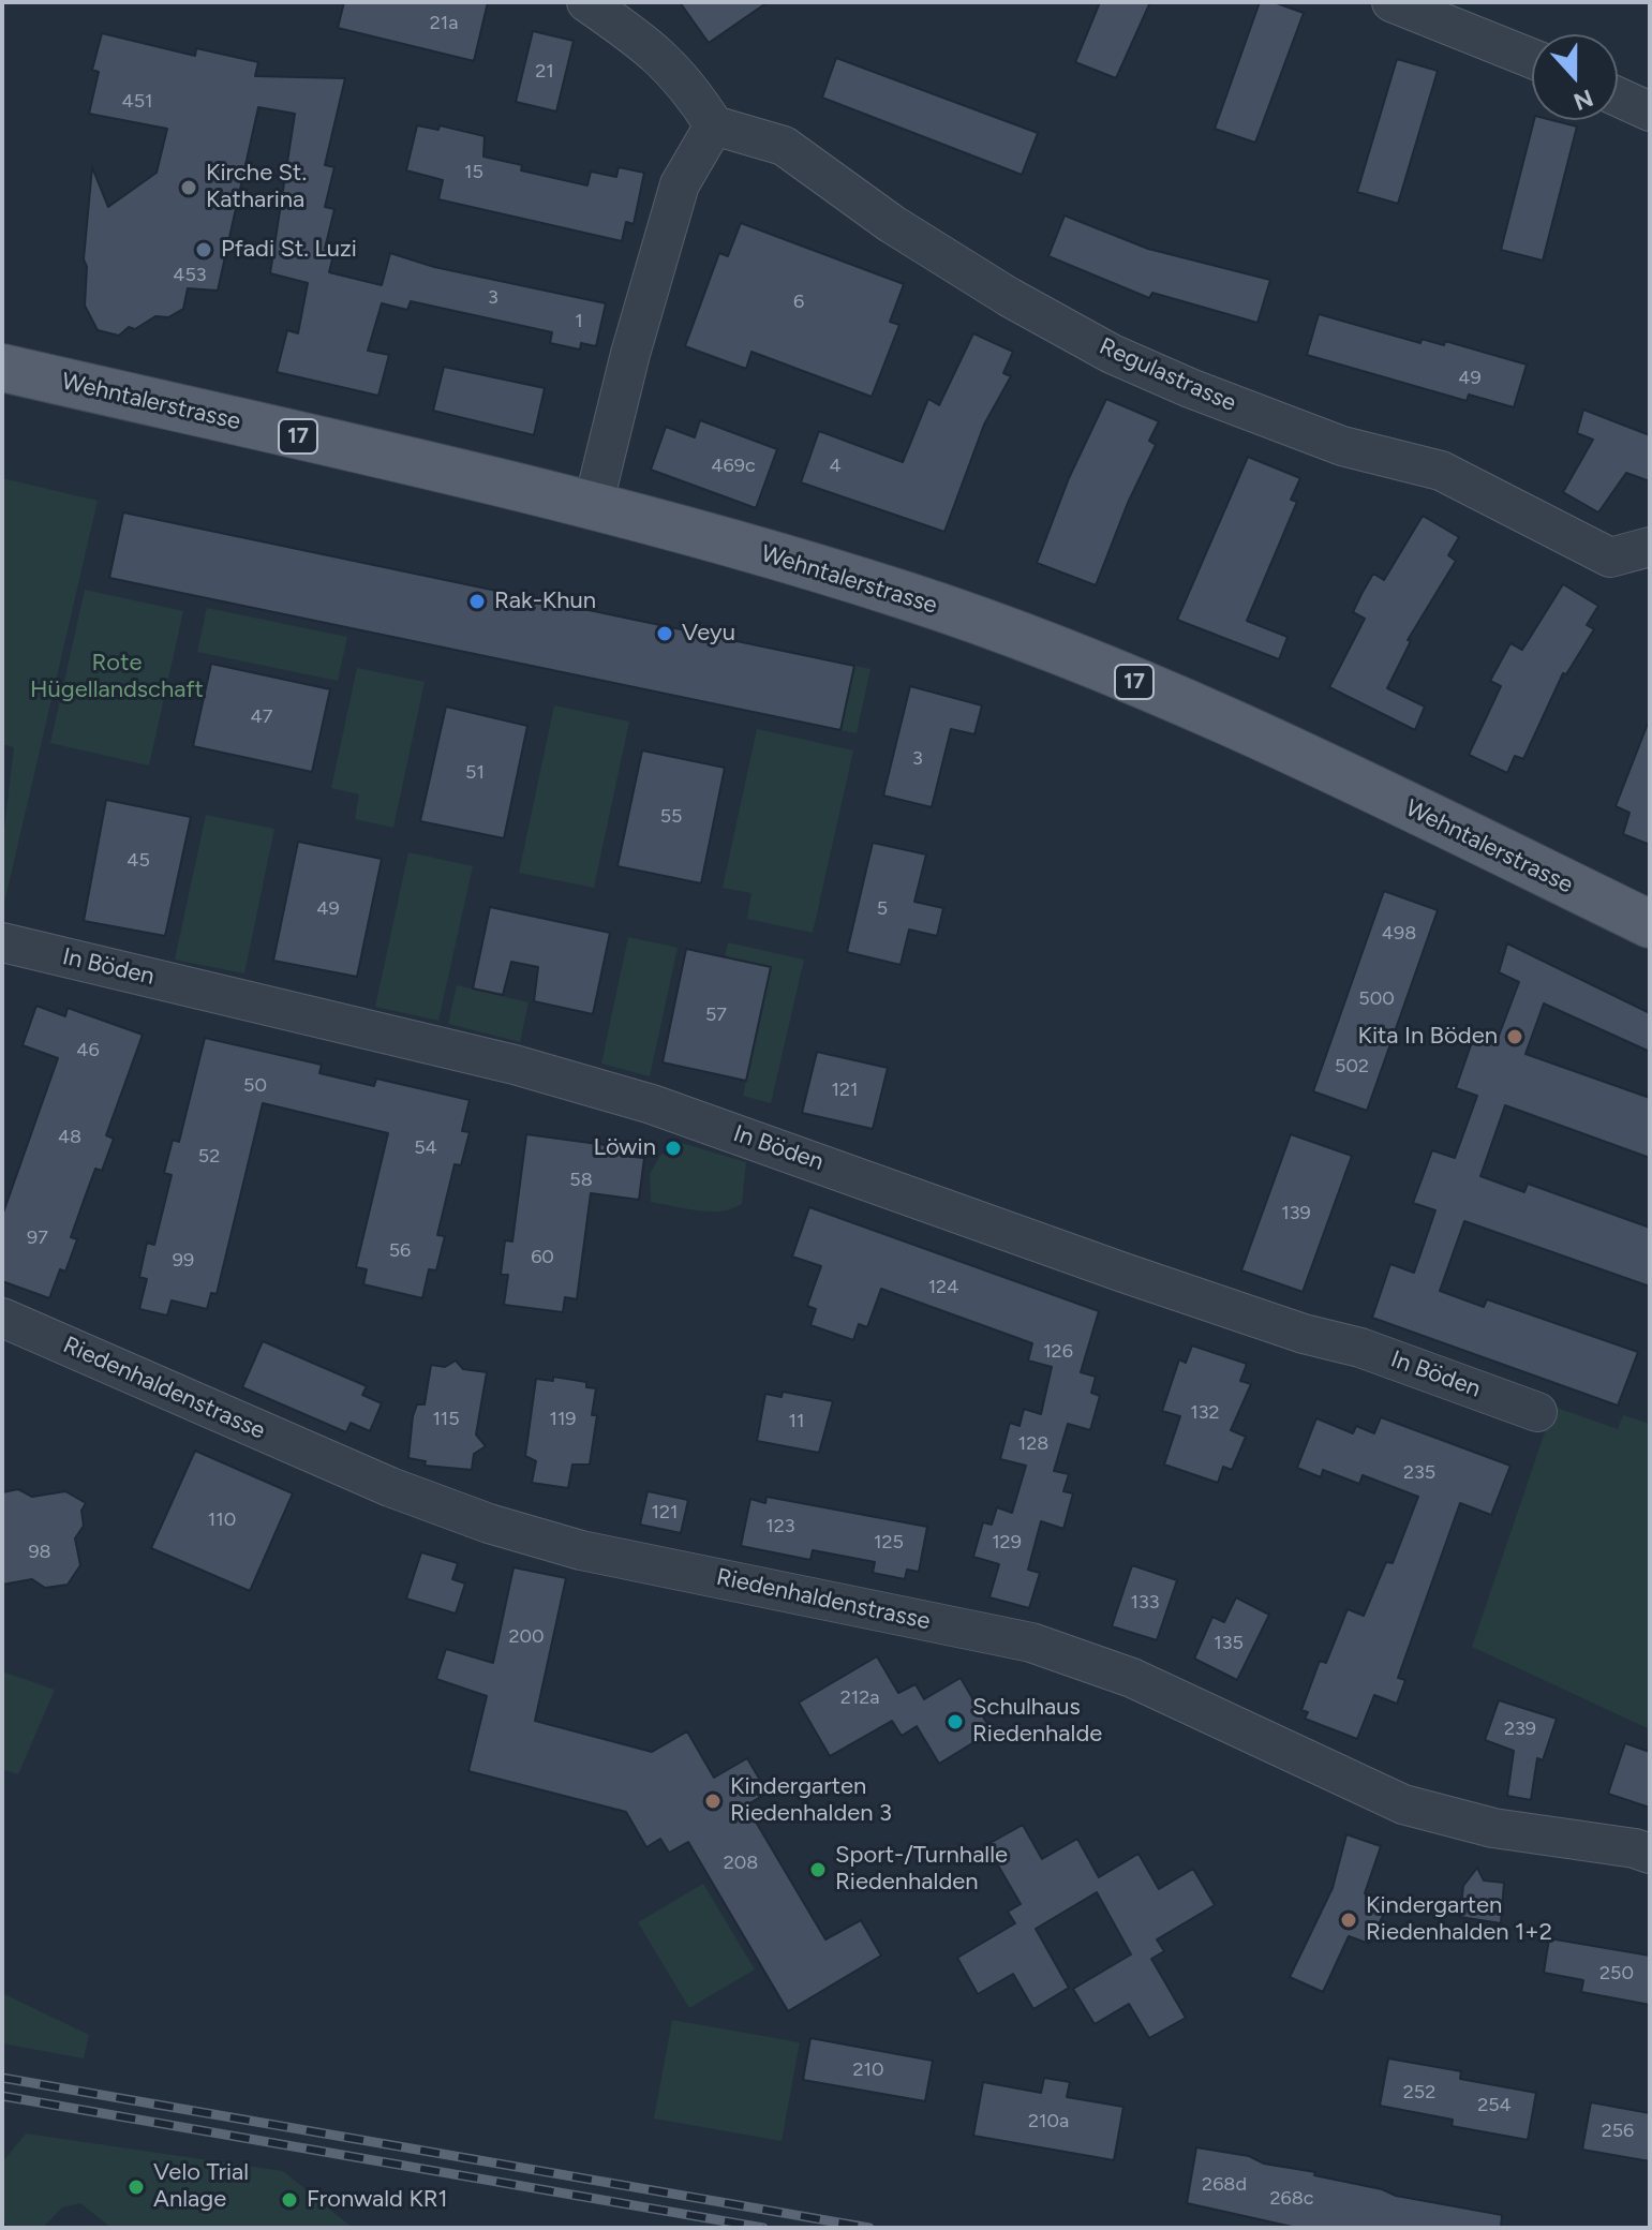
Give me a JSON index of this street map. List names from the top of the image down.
{
  "streets": {
    "main road": ["Wehntalerstrasse", "17"],
    "street": ["Regulastrasse", "In Böden", "Riedenhaldenstrasse"]
  },
  "parks": ["Rote Hügellandschaft"],
  "places": [
    "Kirche St. Katharina",
    "Pfadi St. Luzi",
    "Rak-Khun",
    "Veyu",
    "Kita In Böden",
    "Löwin",
    "Schulhaus Riedenhalde",
    "Kindergarten Riedenhalden 3",
    "Sport-/Turnhalle Riedenhalden",
    "Kindergarten Riedenhalden 1+2",
    "Velo Trial Anlage",
    "Fronwald KR1"
  ],
  "house_numbers": [
    "21a",
    "21",
    "451",
    "15",
    "453",
    "3",
    "6",
    "1",
    "49",
    "469c",
    "4",
    "47",
    "3",
    "51",
    "55",
    "45",
    "49",
    "5",
    "498",
    "500",
    "57",
    "46",
    "502",
    "50",
    "121",
    "48",
    "54",
    "52",
    "58",
    "139",
    "97",
    "56",
    "60",
    "99",
    "124",
    "126",
    "132",
    "115",
    "119",
    "11",
    "128",
    "235",
    "121",
    "110",
    "123",
    "125",
    "129",
    "98",
    "133",
    "200",
    "135",
    "212a",
    "239",
    "208",
    "250",
    "210",
    "252",
    "254",
    "210a",
    "256",
    "268d",
    "268c"
  ],
  "north": "bottom"
}
